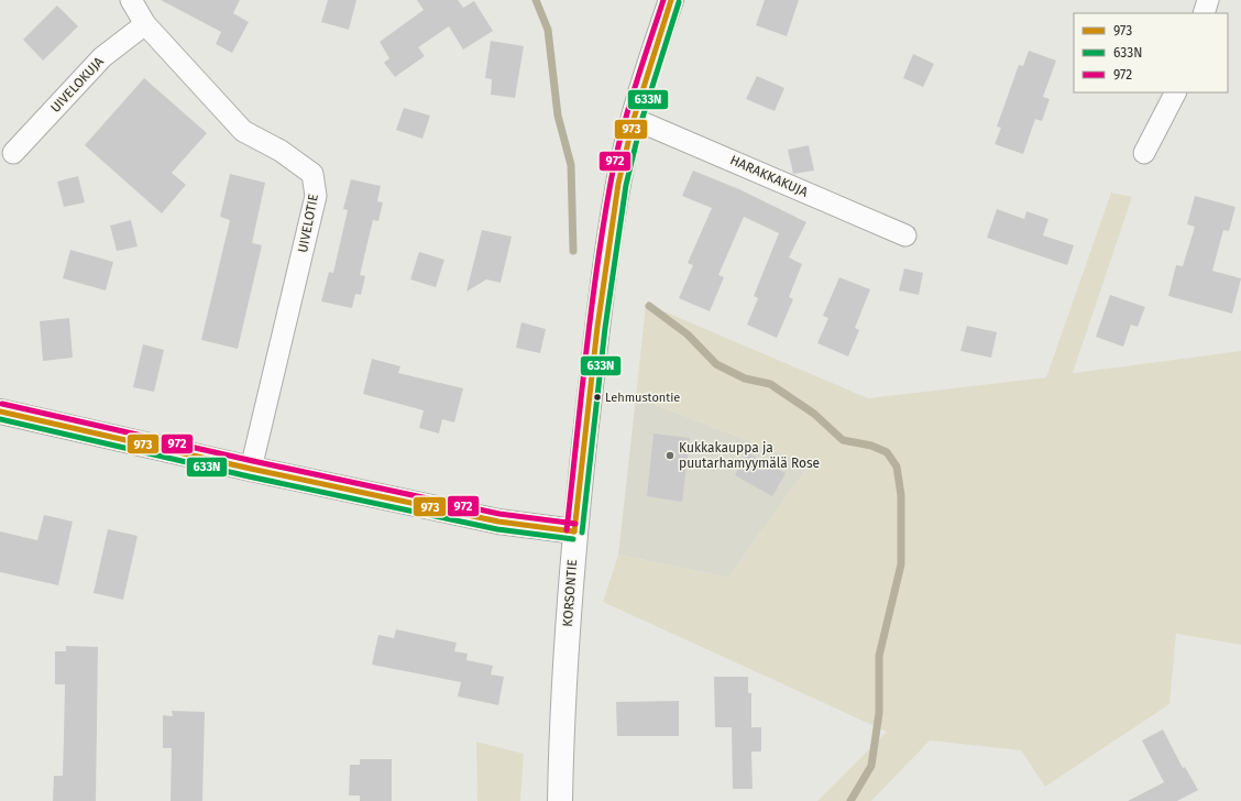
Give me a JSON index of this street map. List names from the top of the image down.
{
  "streets": {
    "main road": ["KORSONTIE"],
    "street": ["UIVELOKUJA", "HARAKKAKUJA", "UIVELOTIE"]
  },
  "crossings": [
    ["UIVELOKUJA", "UIVELOTIE"],
    ["HARAKKAKUJA", "KORSONTIE"]
  ],
  "places": ["Lehmustontie", "Kukkakauppa ja puutarhamyymälä Rose"],
  "lines": ["transit line 973", "transit line 972", "transit line 633N"],
  "legend": ["973", "633N", "972"]
}
